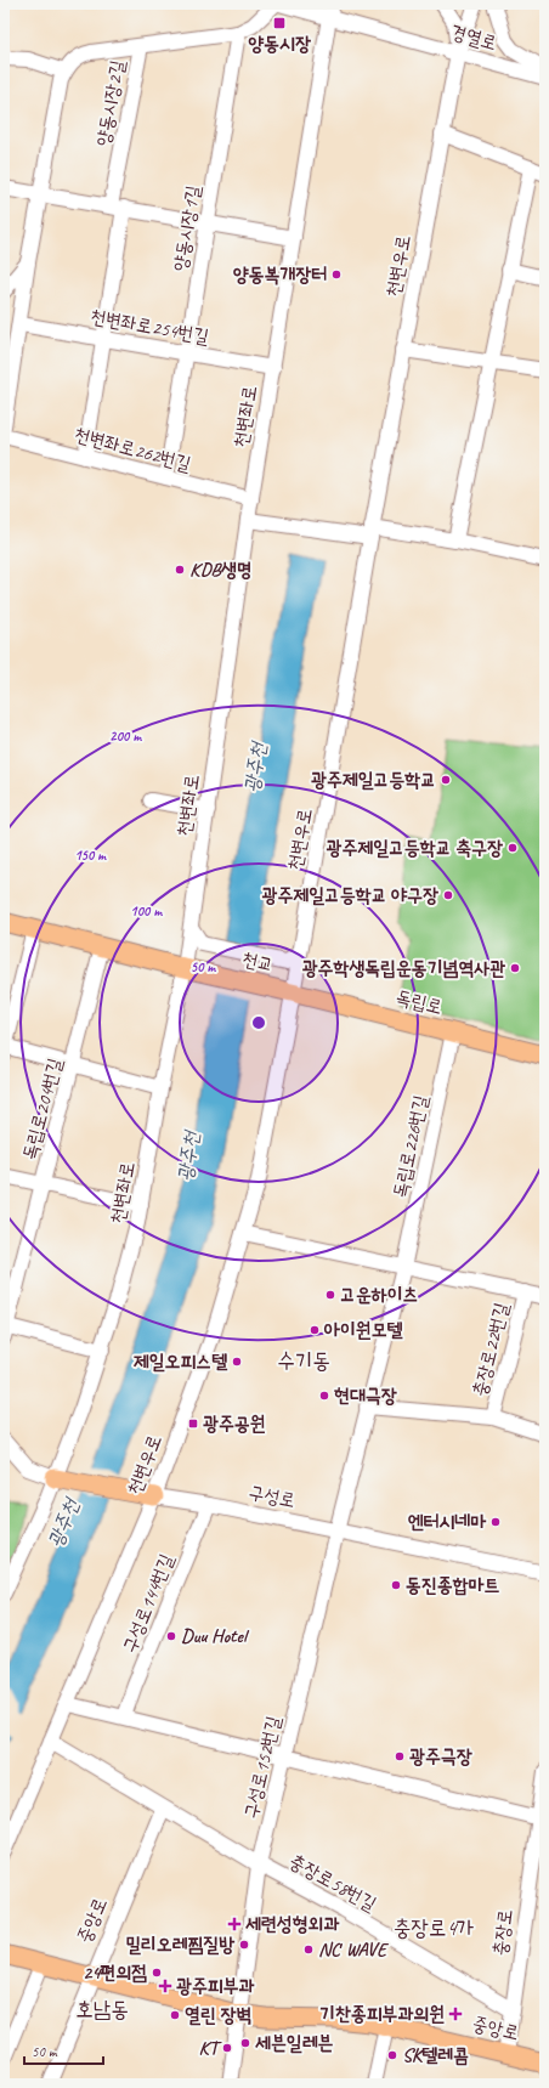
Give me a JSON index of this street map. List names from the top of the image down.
{
  "streets": {
    "main road": [
      "천교",
      "독립로",
      "구성로",
      "중앙로"
    ],
    "street": [
      "경열로",
      "양동시장2길",
      "양동시장1길",
      "천변우로",
      "천변좌로254번길",
      "천변좌로",
      "천변좌로262번길",
      "독립로204번길",
      "독립로226번길",
      "충장로22번길",
      "구성로144번길",
      "구성로152번길",
      "충장로58번길",
      "충장로"
    ]
  },
  "crossings": [
    ["경열로", "천변우로"],
    ["경열로", "천변좌로"],
    ["양동시장2길", "양동시장1길"],
    ["양동시장2길", "천변좌로254번길"],
    ["양동시장2길", "천변좌로262번길"],
    ["양동시장1길", "천변좌로254번길"],
    ["양동시장1길", "천변좌로262번길"],
    ["천변우로", "천교"],
    ["천변우로", "독립로"],
    ["천변우로", "구성로"],
    ["천변좌로254번길", "천변좌로"],
    ["천변좌로", "천변좌로262번길"],
    ["천변좌로", "천교"],
    ["천변좌로", "구성로"],
    ["천교", "독립로"],
    ["독립로", "독립로226번길"],
    ["독립로226번길", "충장로22번길"],
    ["독립로226번길", "구성로"],
    ["독립로226번길", "구성로152번길"],
    ["구성로", "구성로144번길"],
    ["구성로", "구성로152번길"],
    ["구성로152번길", "충장로58번길"],
    ["구성로152번길", "중앙로"],
    ["충장로58번길", "충장로"],
    ["중앙로", "충장로"]
  ],
  "districts": ["수기동", "충장로4가", "호남동"],
  "water": ["광주천"],
  "places": {
    "transit": ["양동시장", "광주공원"],
    "other": [
      "양동복개장터",
      "KDB생명",
      "광주제일고등학교",
      "광주제일고등학교 축구장",
      "광주제일고등학교 야구장",
      "광주학생독립운동기념역사관",
      "고운하이츠",
      "아이원모텔",
      "제일오피스텔",
      "현대극장",
      "엔터시네마",
      "동진종합마트",
      "Duu Hotel",
      "광주극장",
      "밀리오레찜질방",
      "NC WAVE",
      "24편의점",
      "열린 장벽",
      "세븐일레븐",
      "KT",
      "SK텔레콤"
    ],
    "health": ["세련성형외과", "광주피부과", "기찬종피부과의원"]
  },
  "scale_bar": "50 m",
  "rings": [
    "200 m",
    "150 m",
    "100 m",
    "50 m"
  ]
}
